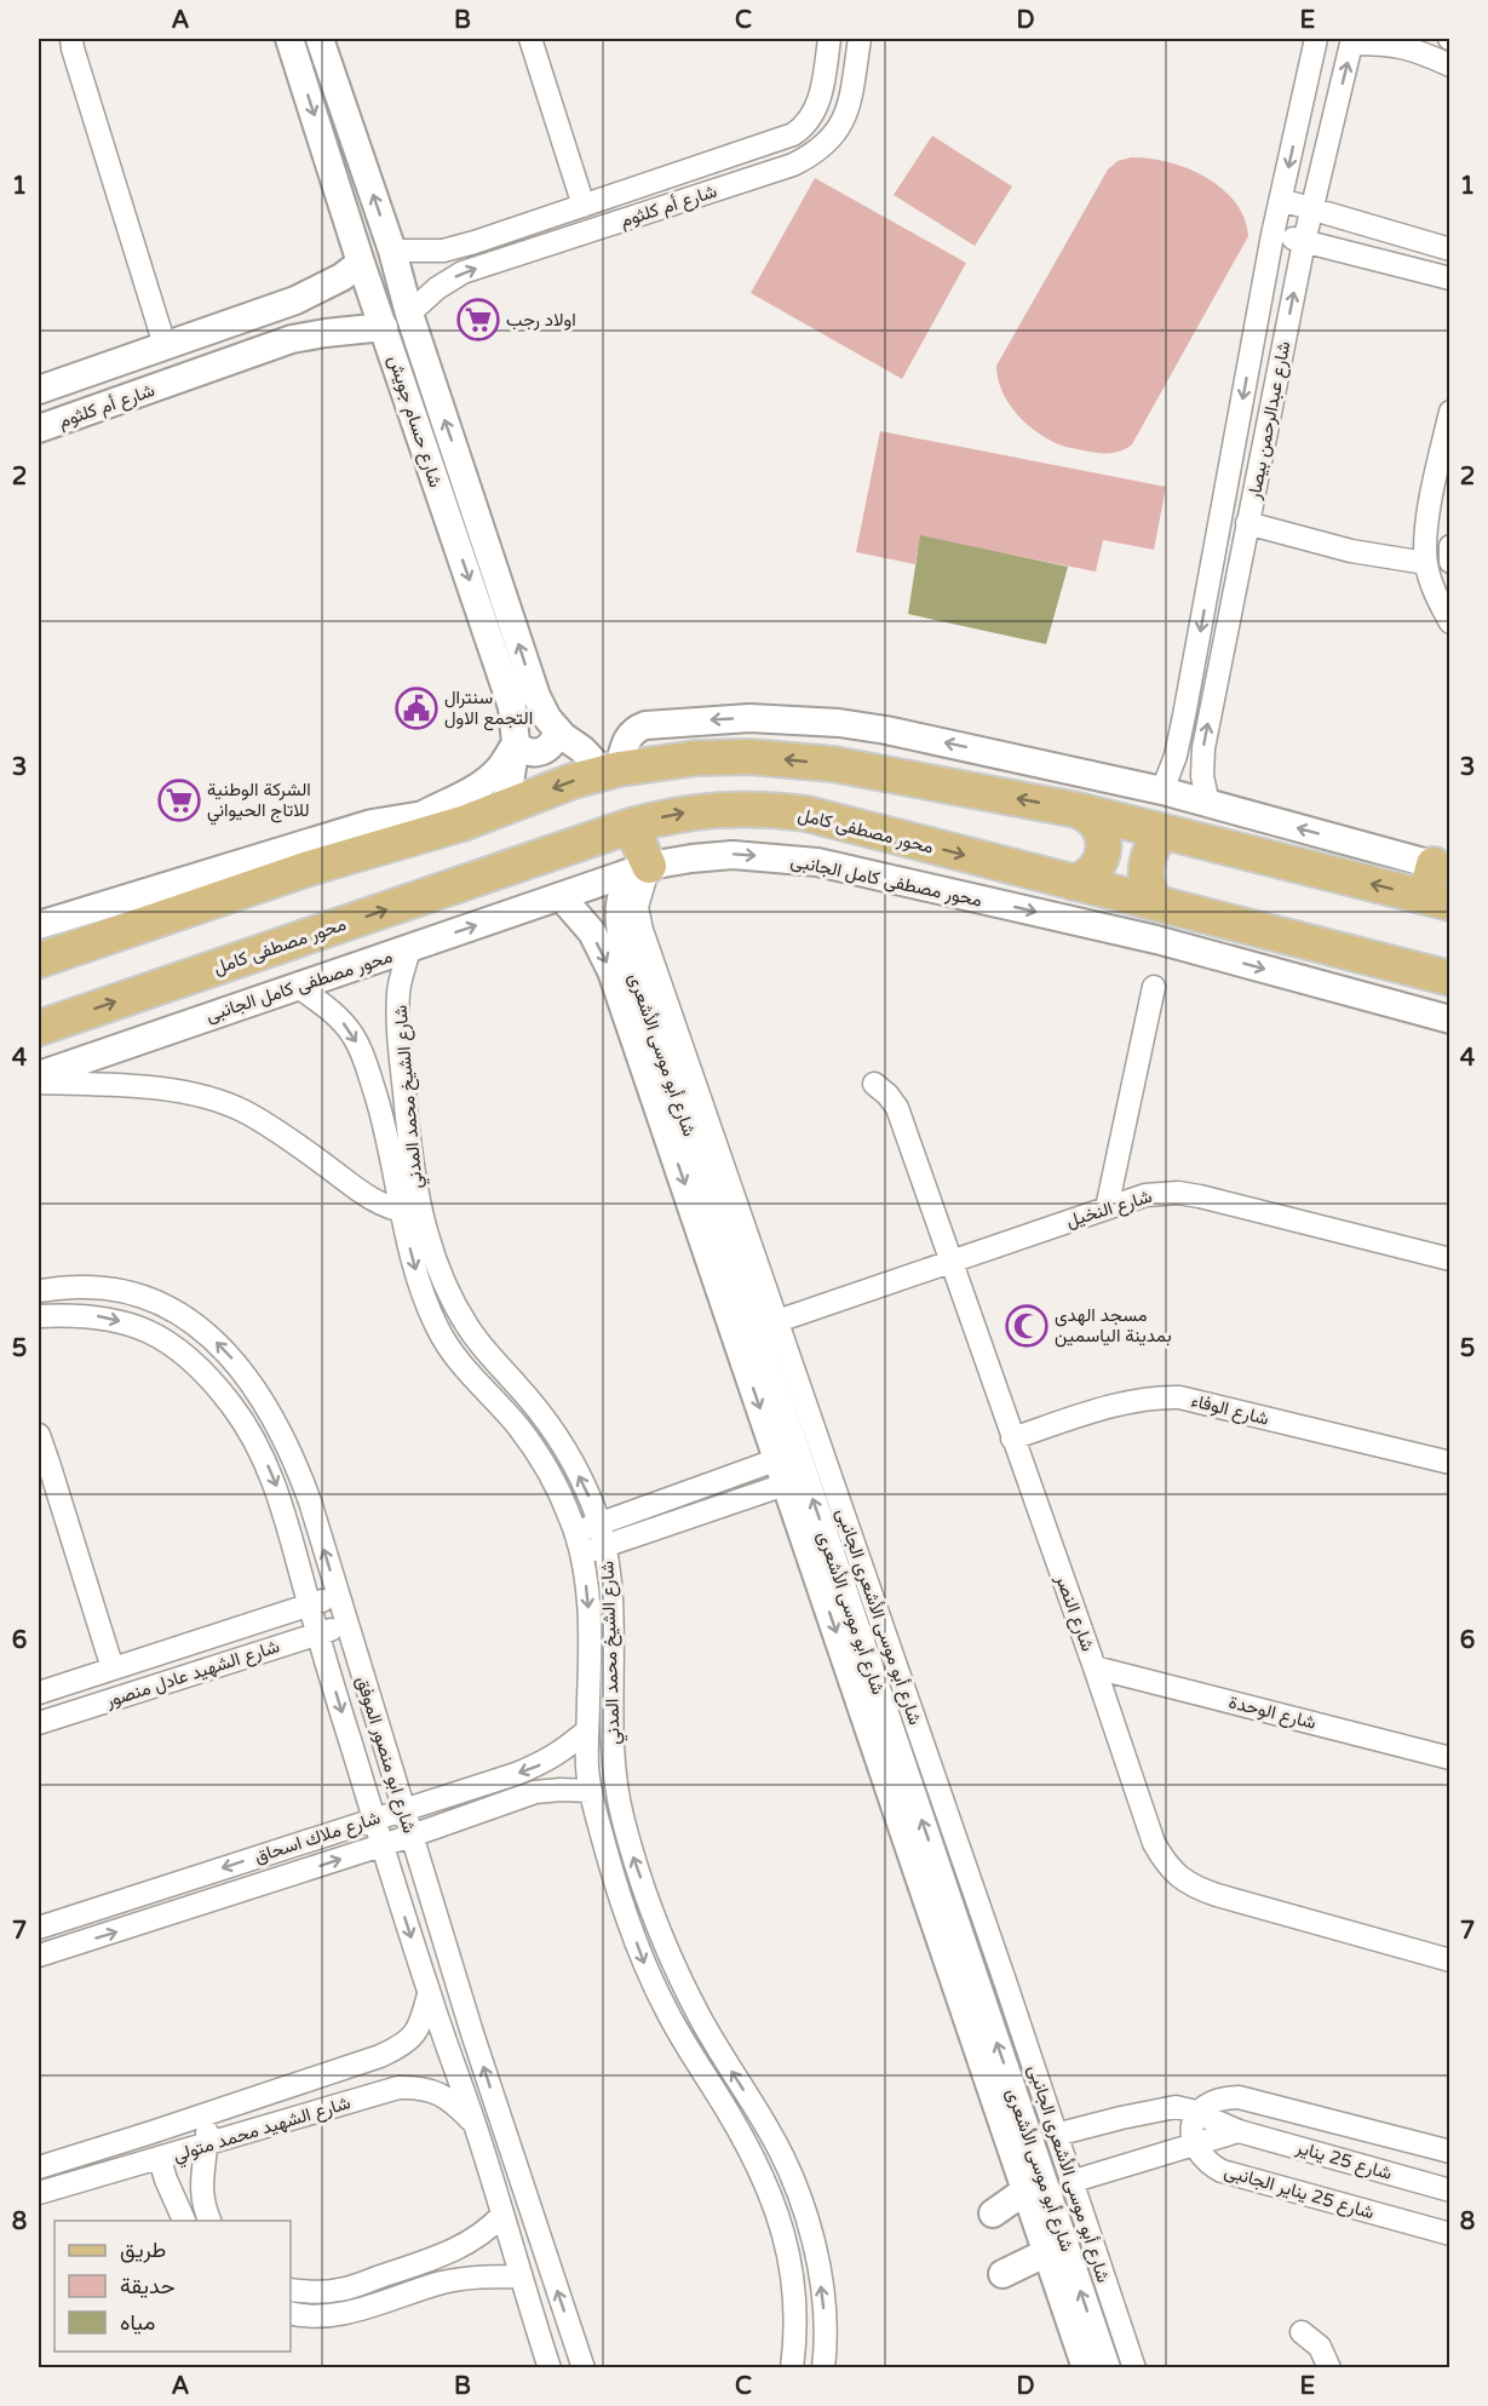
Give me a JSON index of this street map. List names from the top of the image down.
{
  "streets": {
    "main road": ["محور مصطفى كامل"],
    "street": [
      "شارع أم كلثوم",
      "شارع عبدالرحمن بيصار",
      "شارع حسام جويش",
      "محور مصطفى كامل الجانبى",
      "شارع أبو موسى الأشعرى",
      "شارع الشيخ محمد المدني",
      "شارع النخيل",
      "شارع الوفاء",
      "شارع النصر",
      "شارع أبو موسى الأشعرى الجانبى",
      "شارع الشهيد عادل منصور",
      "شارع الوحدة",
      "شارع ابو منصور الموفق",
      "شارع ملاك اسحاق",
      "شارع الشهيد محمد متولي",
      "شارع 25 يناير",
      "شارع 25 يناير الجانبى"
    ]
  },
  "crossings": [
    ["شارع أم كلثوم", "شارع حسام جويش"],
    ["محور مصطفى كامل الجانبى", "شارع أبو موسى الأشعرى"],
    ["محور مصطفى كامل الجانبى", "شارع الشيخ محمد المدني"],
    ["محور مصطفى كامل الجانبى", "شارع أبو موسى الأشعرى الجانبى"],
    ["شارع أبو موسى الأشعرى", "شارع أبو موسى الأشعرى الجانبى"],
    ["شارع الشيخ محمد المدني", "شارع ملاك اسحاق"],
    ["شارع النخيل", "شارع النصر"],
    ["شارع النخيل", "شارع أبو موسى الأشعرى الجانبى"],
    ["شارع الوفاء", "شارع النصر"],
    ["شارع النصر", "شارع الوحدة"],
    ["شارع أبو موسى الأشعرى الجانبى", "شارع 25 يناير"],
    ["شارع الشهيد عادل منصور", "شارع ابو منصور الموفق"],
    ["شارع ابو منصور الموفق", "شارع ملاك اسحاق"],
    ["شارع ابو منصور الموفق", "شارع الشهيد محمد متولي"]
  ],
  "places": {
    "supermarket": ["اولاد رجب", "الشركة الوطنية للاتاج الحيواني"],
    "public building": ["سنترال التجمع الاول"],
    "mosque": ["مسجد الهدى بمدينة الياسمين"]
  },
  "legend": ["طريق", "حديقة", "مياه"],
  "grid": {
    "columns": [
      "A",
      "B",
      "C",
      "D",
      "E"
    ],
    "rows": [
      "1",
      "2",
      "3",
      "4",
      "5",
      "6",
      "7",
      "8"
    ]
  }
}
